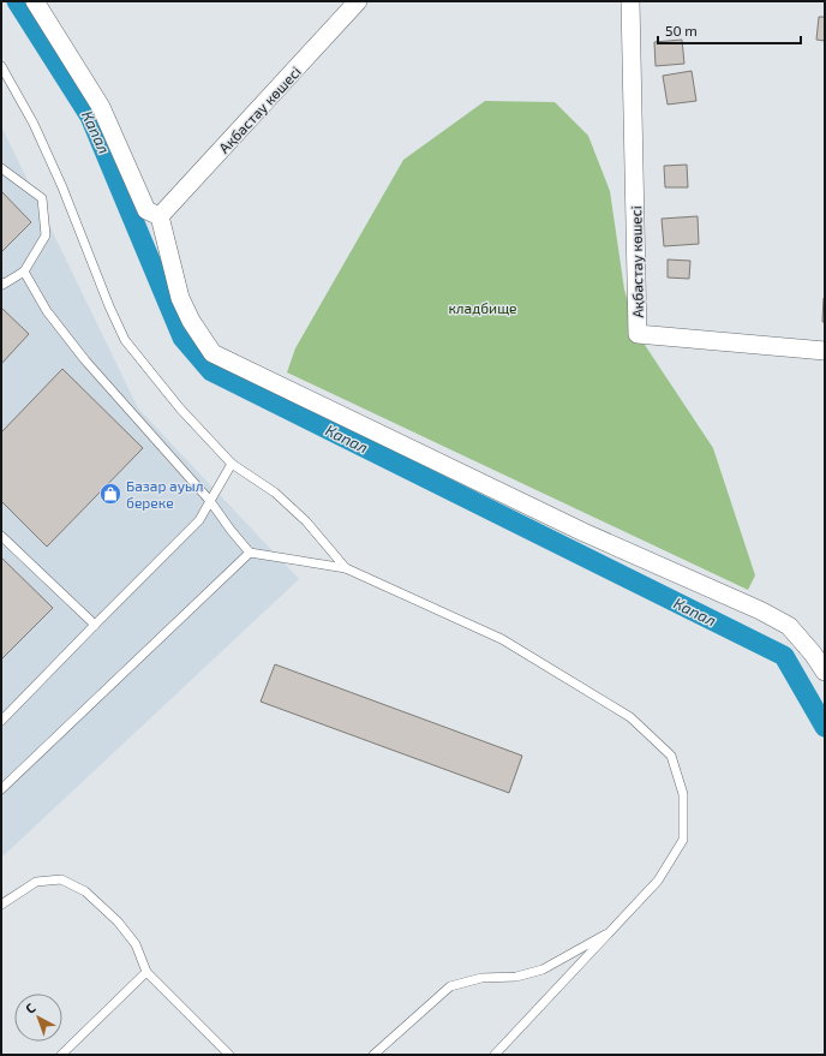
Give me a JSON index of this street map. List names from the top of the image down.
{
  "streets": {
    "street": ["Ақбастау көшесі"]
  },
  "water": ["Капал"],
  "parks": ["кладбище"],
  "places": {
    "shop": ["Базар ауыл береке"]
  },
  "scale_bar": "50 m",
  "north": "top left"
}
